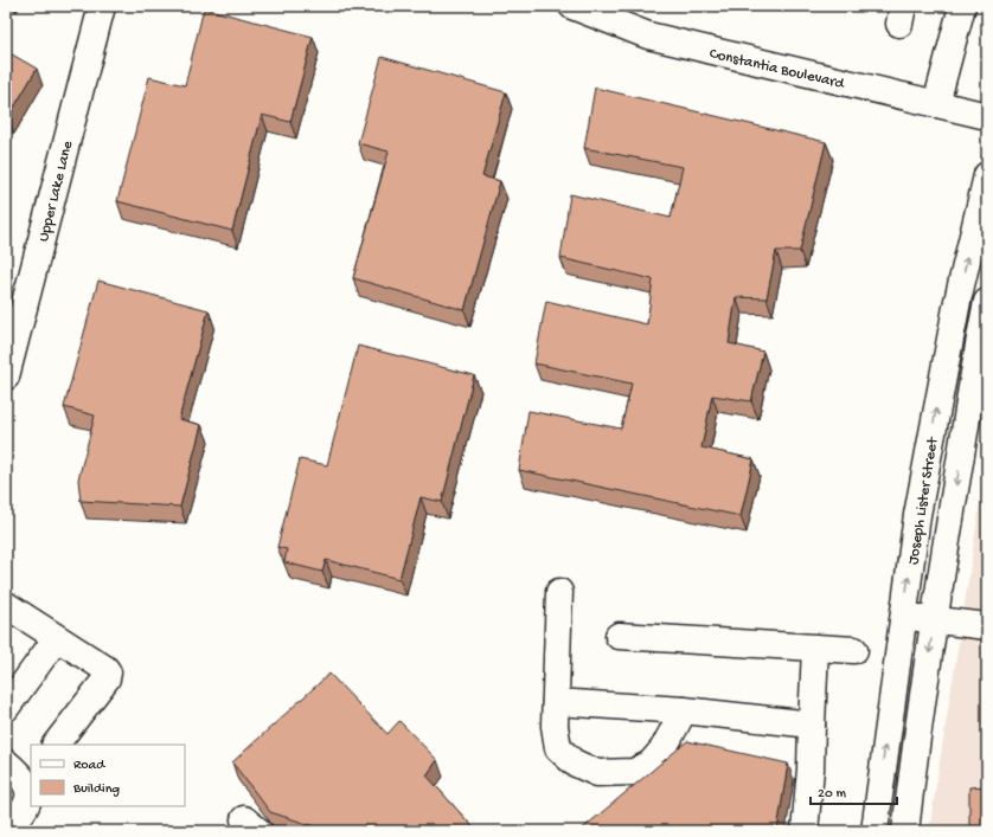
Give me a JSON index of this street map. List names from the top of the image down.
{
  "streets": {
    "street": ["Constantia Boulevard", "Upper Lake Lane", "Joseph Lister Street"]
  },
  "legend": ["Road", "Building"],
  "scale_bar": "20 m"
}
